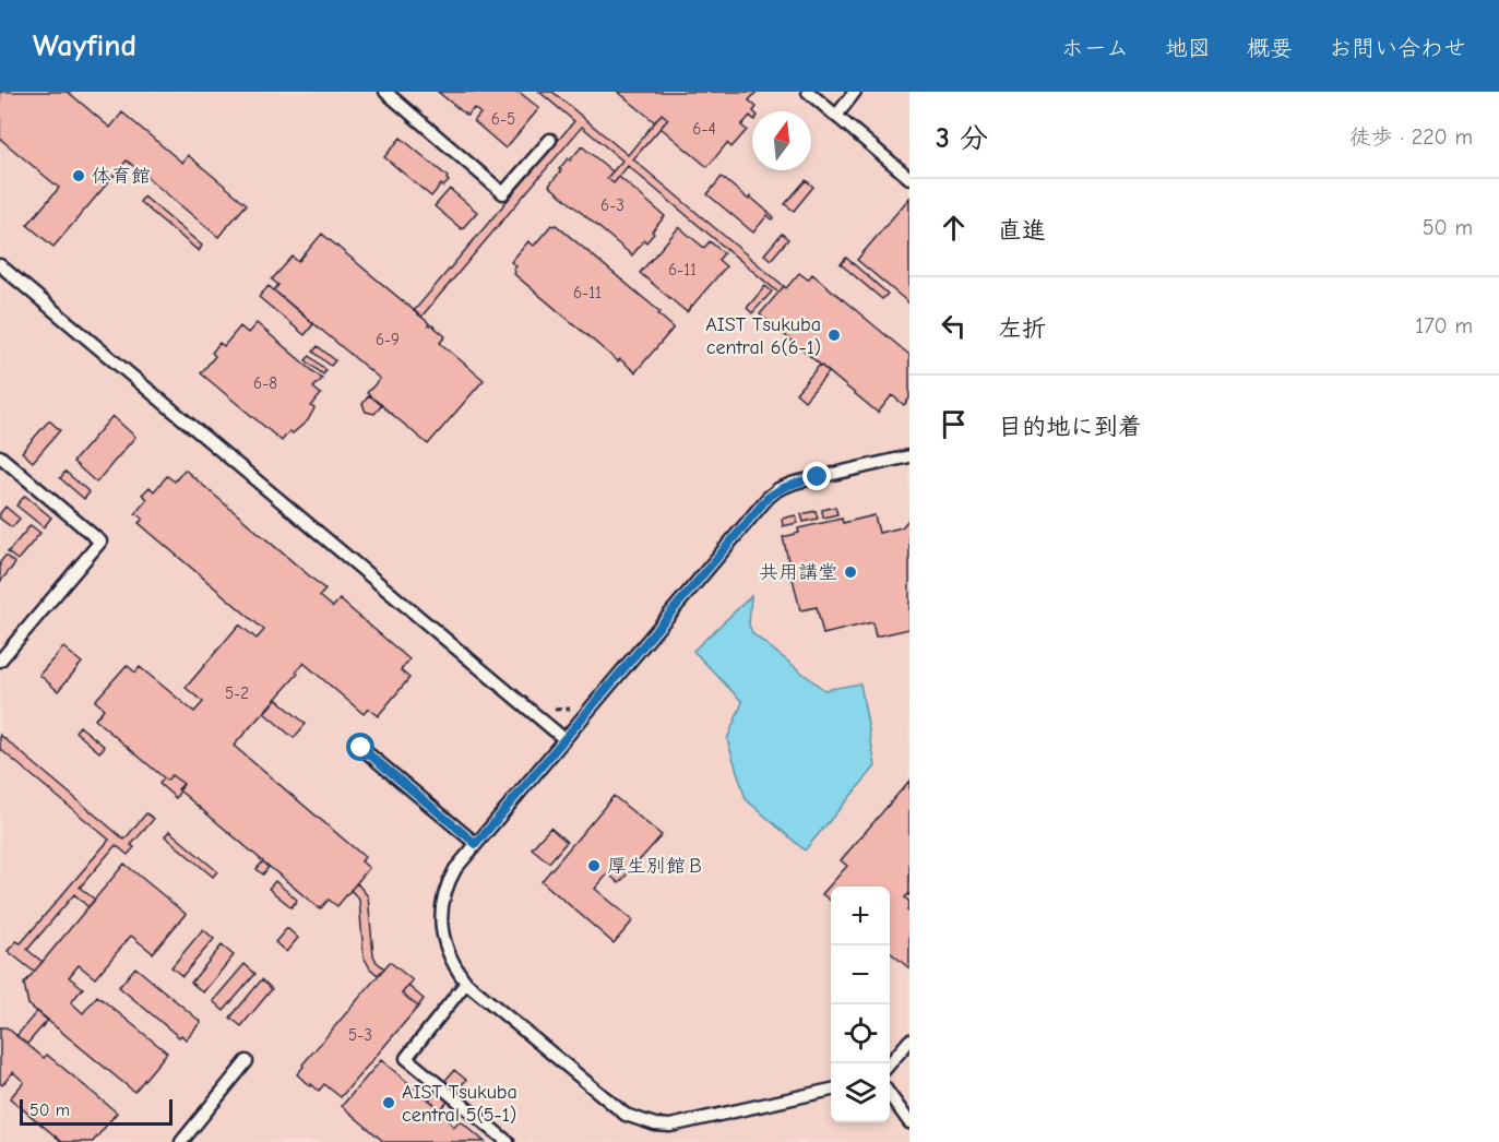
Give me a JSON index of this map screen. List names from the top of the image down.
{
  "places": [
    "体育館",
    "AIST Tsukuba central 6(6-1)",
    "共用講堂",
    "厚生別館Ｂ",
    "AIST Tsukuba central 5(5-1)"
  ],
  "house_numbers": [
    "6-5",
    "6-4",
    "6-3",
    "6-11",
    "6-11",
    "6-9",
    "6-8",
    "5-2",
    "5-3"
  ],
  "scale_bar": "50 m",
  "north": "top",
  "page": {
    "header": "Wayfind",
    "nav": [
      "ホーム",
      "地図",
      "概要",
      "お問い合わせ"
    ],
    "heading": ["3 分", "徒歩 · 220 m"],
    "list": [
      ["直進", "50 m"],
      ["左折", "170 m"],
      "目的地に到着"
    ],
    "map_buttons": ["+", "−"],
    "scale": "50 m"
  }
}
